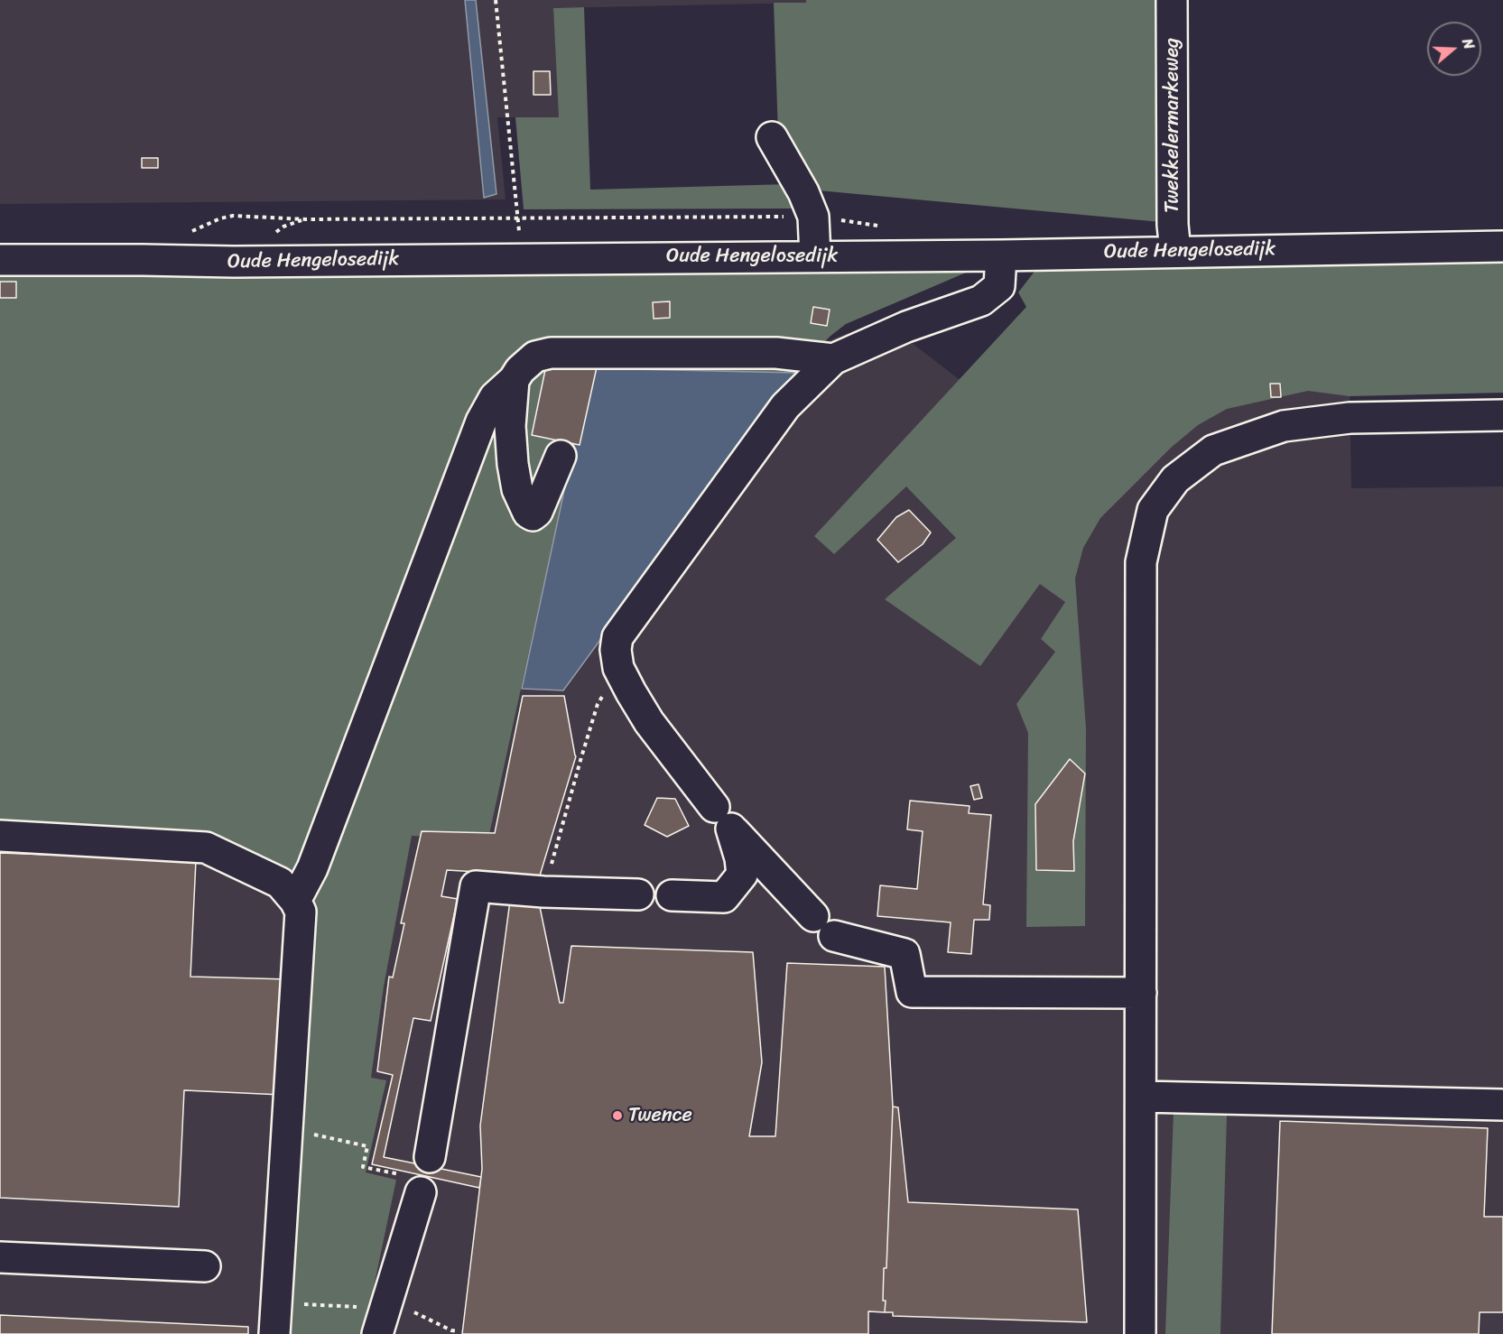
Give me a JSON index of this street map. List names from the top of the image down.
{
  "streets": {
    "street": ["Twekkelermarkeweg", "Oude Hengelosedijk"]
  },
  "crossings": [
    ["Twekkelermarkeweg", "Oude Hengelosedijk"]
  ],
  "places": ["Twence"],
  "north": "right"
}
